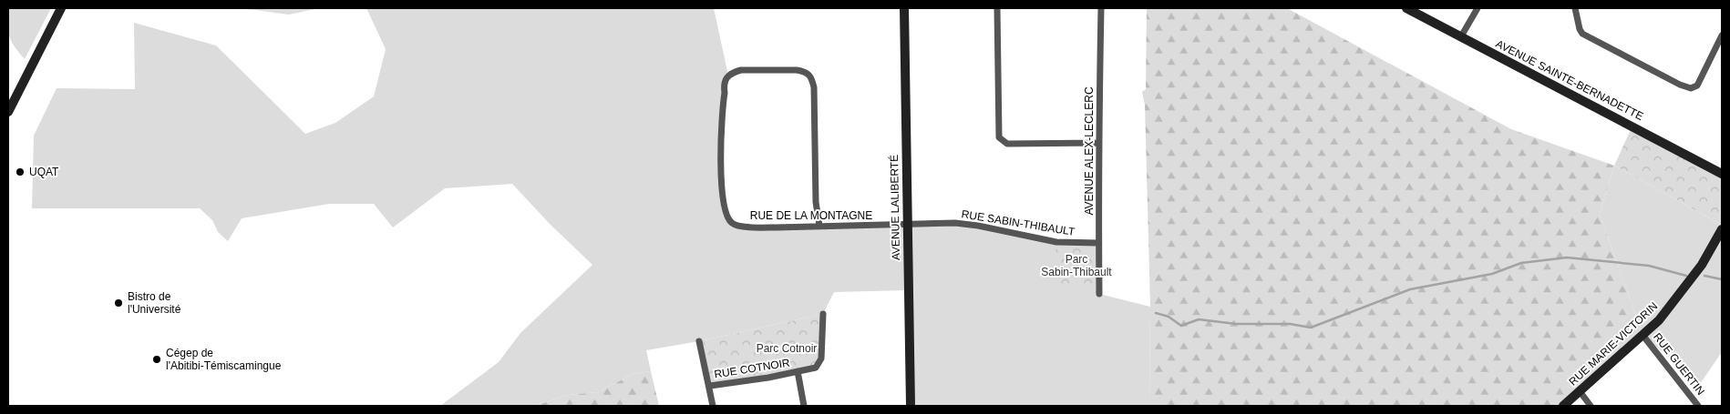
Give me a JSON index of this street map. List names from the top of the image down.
{
  "streets": {
    "street": [
      "AVENUE SAINTE-BERNADETTE",
      "AVENUE ALEX-LECLERC",
      "AVENUE LALIBERTÉ",
      "RUE DE LA MONTAGNE",
      "RUE SABIN-THIBAULT",
      "RUE MARIE-VICTORIN",
      "RUE GUERTIN",
      "RUE COTNOIR"
    ]
  },
  "crossings": [
    ["AVENUE ALEX-LECLERC", "RUE SABIN-THIBAULT"],
    ["AVENUE LALIBERTÉ", "RUE DE LA MONTAGNE"],
    ["AVENUE LALIBERTÉ", "RUE SABIN-THIBAULT"],
    ["RUE DE LA MONTAGNE", "RUE SABIN-THIBAULT"],
    ["RUE MARIE-VICTORIN", "RUE GUERTIN"]
  ],
  "parks": ["Parc Sabin-Thibault", "Parc Cotnoir"],
  "places": ["UQAT", "Bistro de l'Université", "Cégep de l'Abitibi-Témiscamingue"]
}
